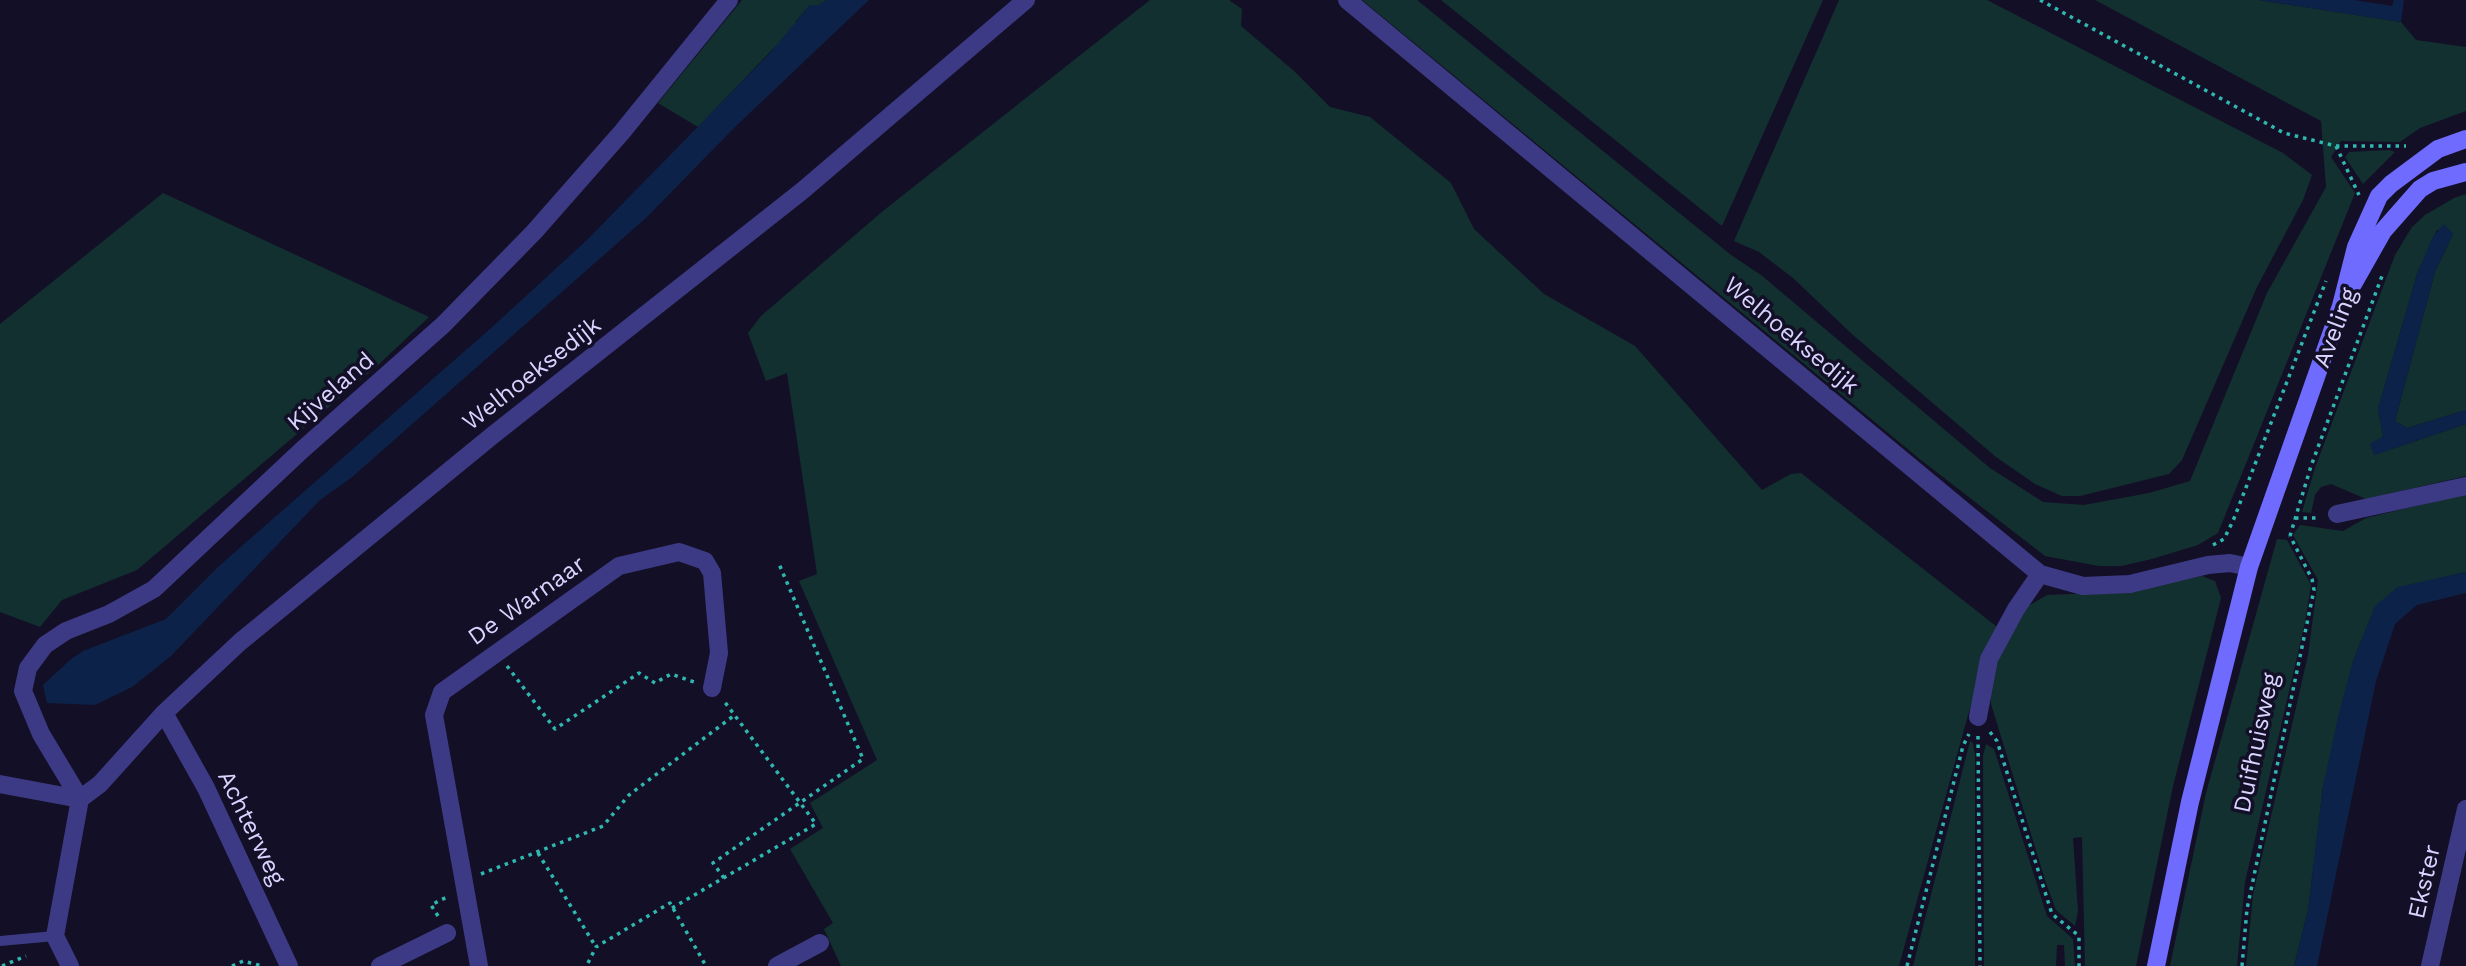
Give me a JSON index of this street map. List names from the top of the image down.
{
  "streets": {
    "main road": ["Aveling", "Duifhuisweg"],
    "street": [
      "Welhoeksedijk",
      "Kijveland",
      "De Warnaar",
      "Achterweg",
      "Ekster"
    ]
  },
  "crossings": [
    ["Aveling", "Welhoeksedijk"],
    ["Aveling", "Duifhuisweg"],
    ["Welhoeksedijk", "Kijveland"],
    ["Welhoeksedijk", "Duifhuisweg"],
    ["Welhoeksedijk", "Achterweg"]
  ]
}
